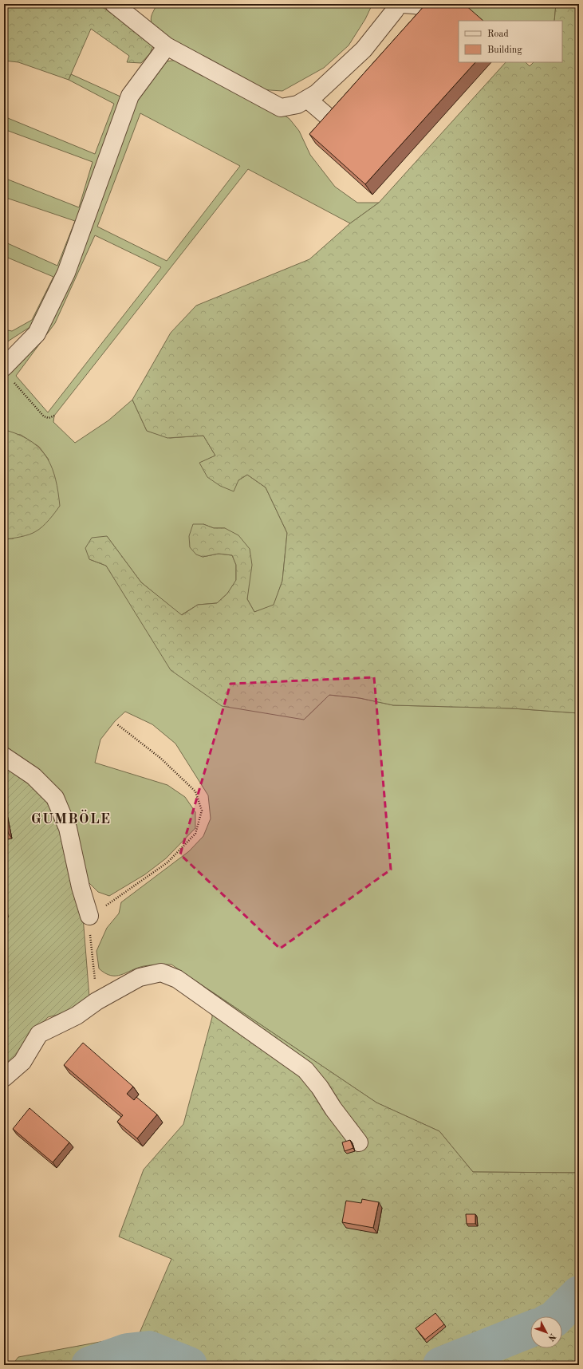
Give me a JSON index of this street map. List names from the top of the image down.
{
  "districts": ["GUMBÖLE"],
  "legend": ["Road", "Building"],
  "north": "bottom right"
}
